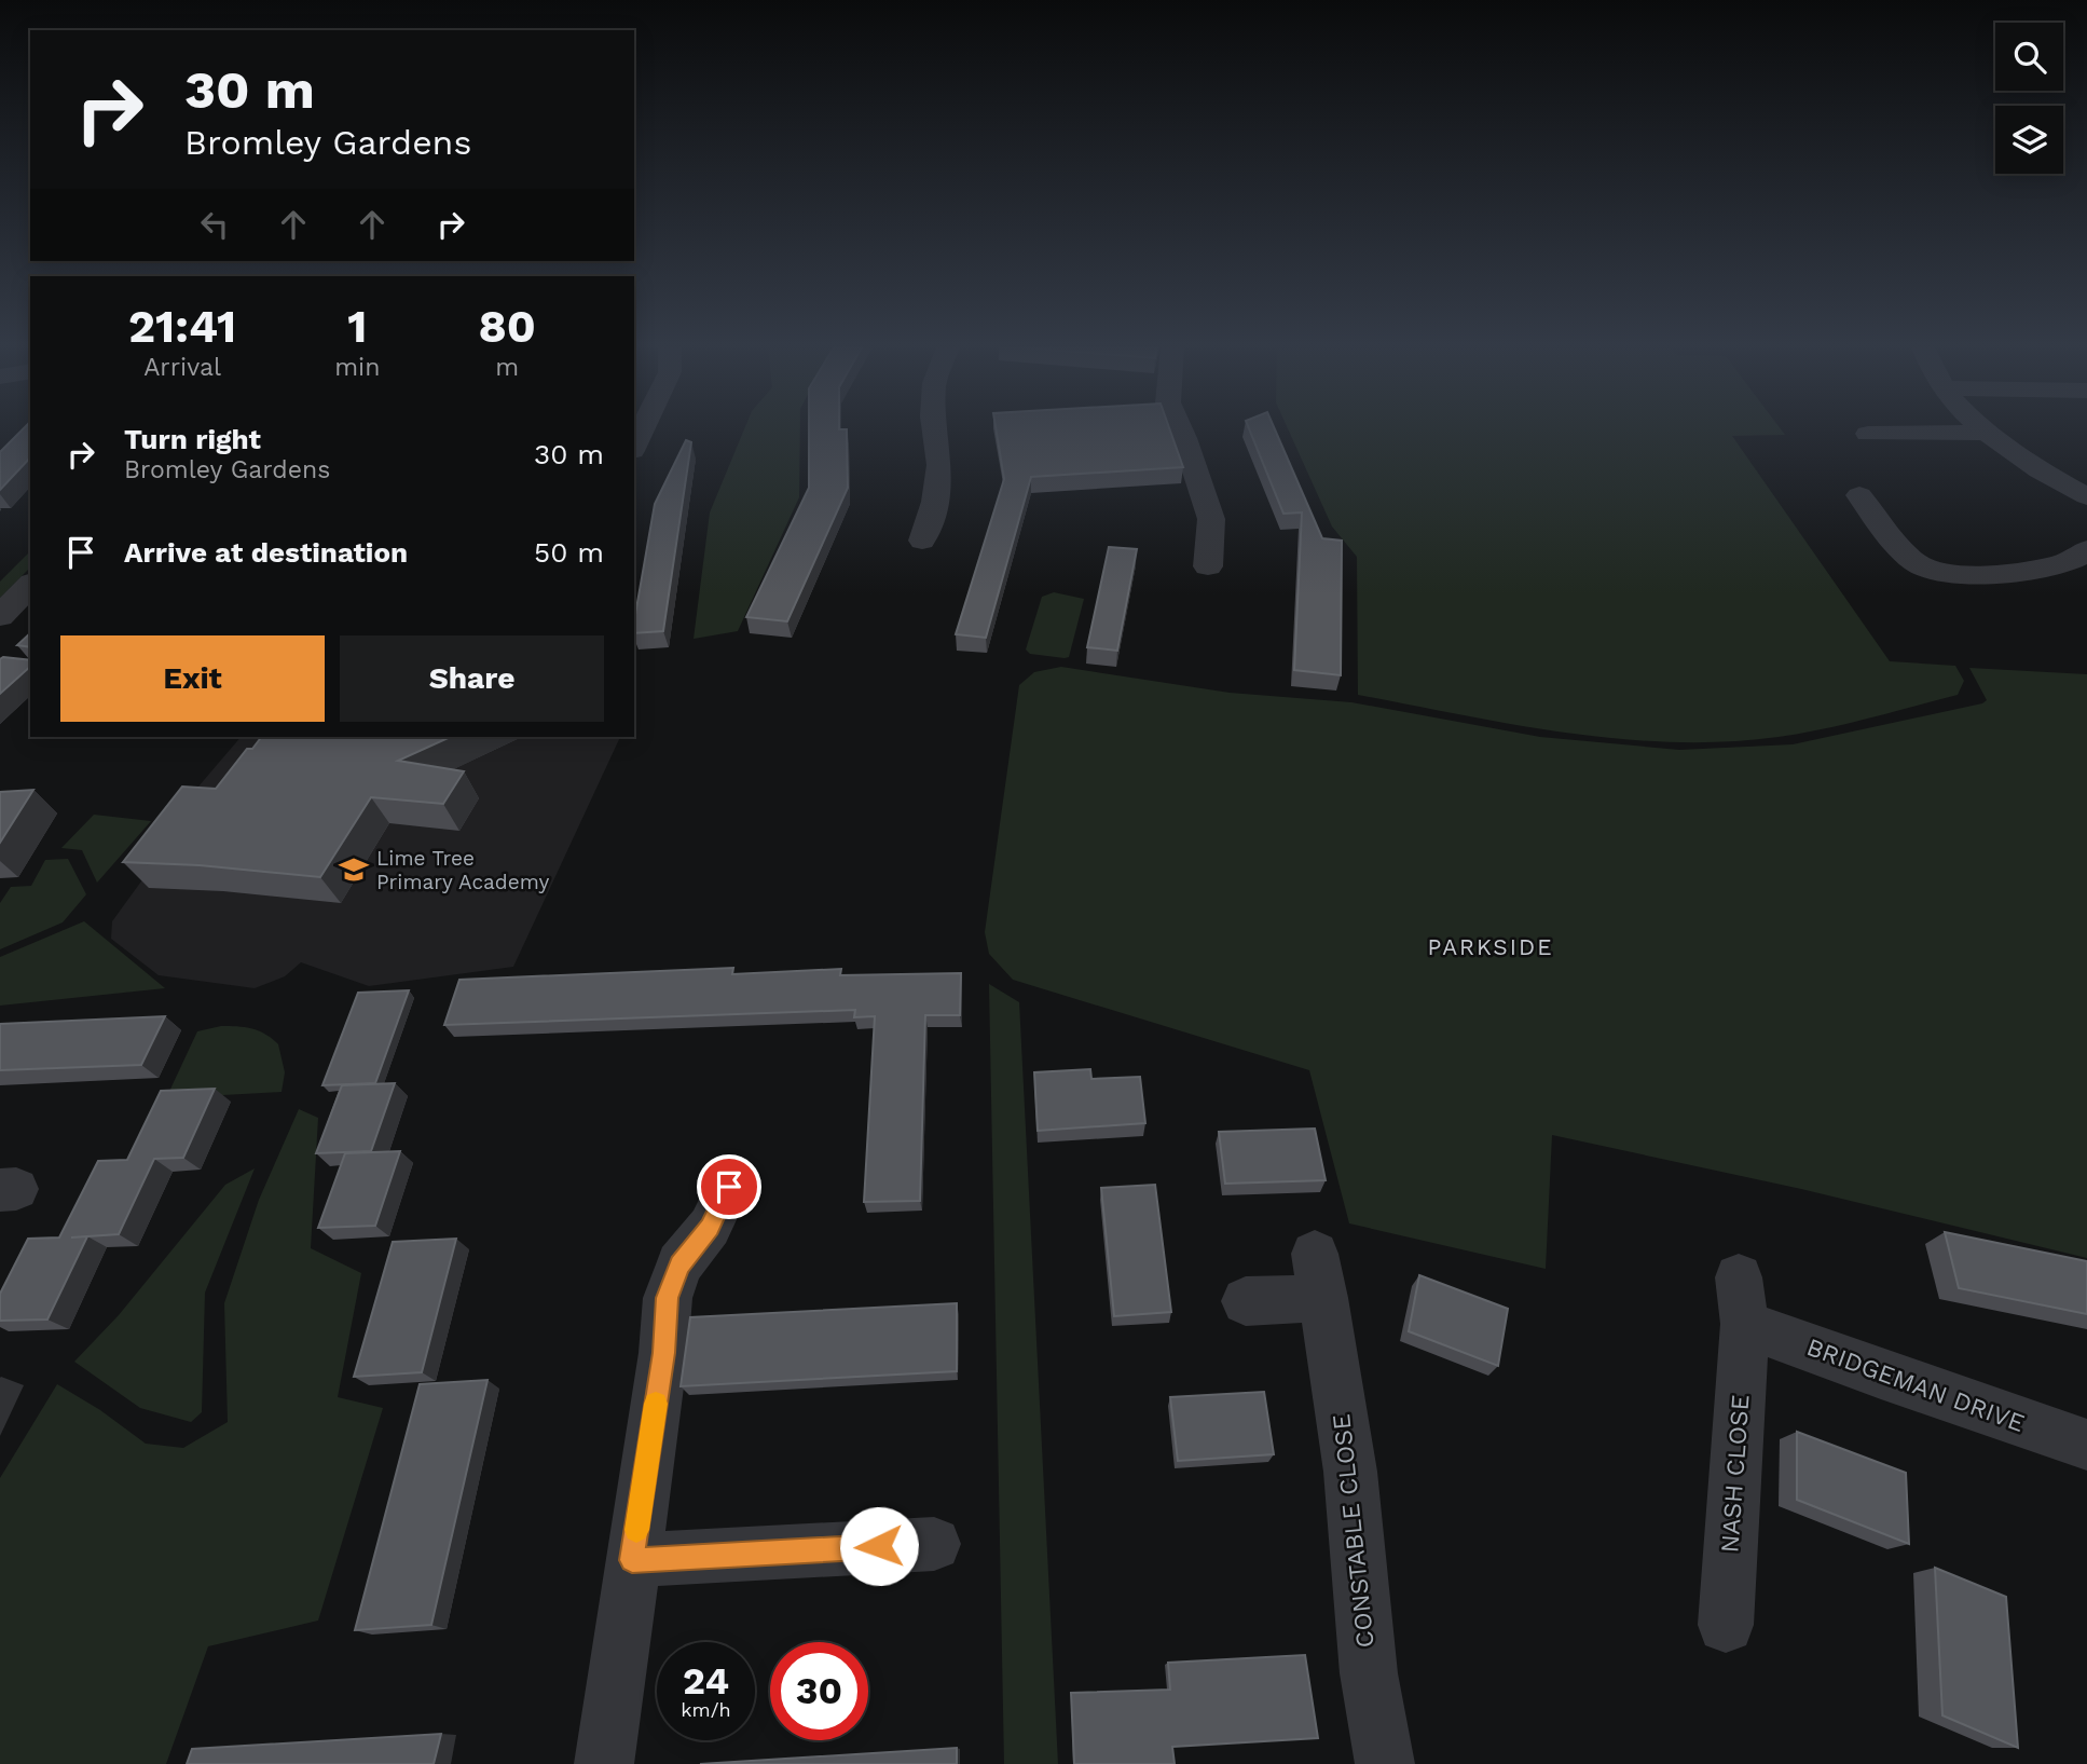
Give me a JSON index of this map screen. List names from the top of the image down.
{
  "streets": {
    "street": ["BRIDGEMAN DRIVE", "NASH CLOSE", "CONSTABLE CLOSE"]
  },
  "crossings": [
    ["BRIDGEMAN DRIVE", "NASH CLOSE"]
  ],
  "districts": ["PARKSIDE"],
  "places": {
    "school or university": ["Lime Tree Primary Academy"]
  },
  "page": {
    "turn": ["30 m", "Bromley Gardens"],
    "eta": [
      "21:41",
      "Arrival",
      "1",
      "min",
      "80",
      "m"
    ],
    "list": [
      {
        "name": "Turn right",
        "note": "Bromley Gardens",
        "value": "30 m"
      },
      {
        "name": "Arrive at destination",
        "value": "50 m"
      }
    ],
    "buttons": ["Exit", "Share"],
    "speed": "24 km/h",
    "limit": "30"
  }
}
